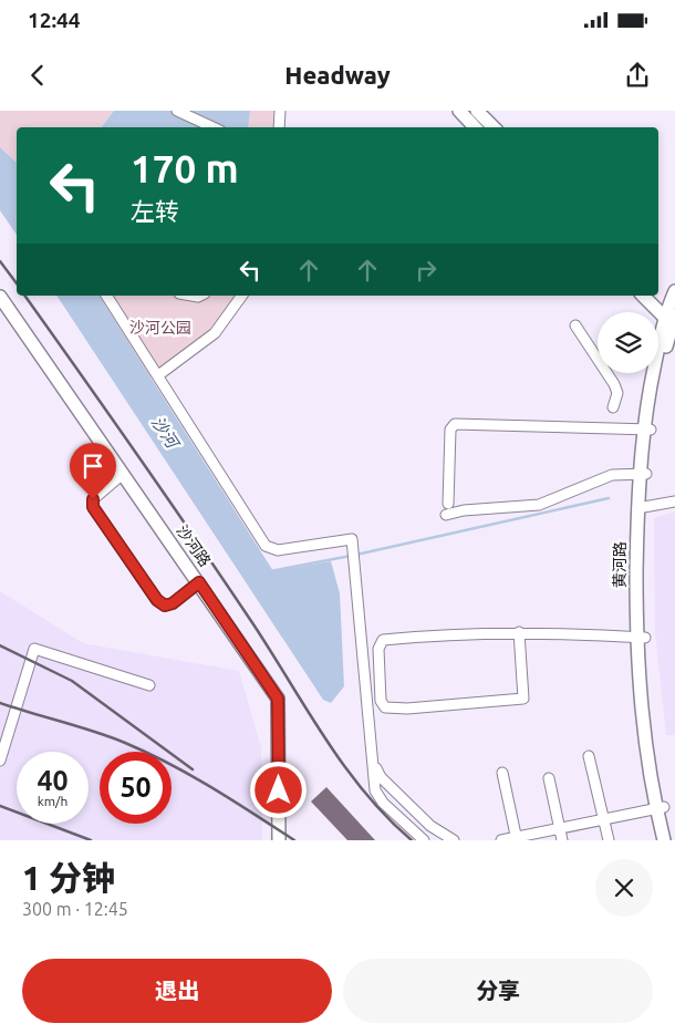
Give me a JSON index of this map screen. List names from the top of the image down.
{
  "streets": {
    "main road": ["沙河路", "黄河路"]
  },
  "water": ["沙河"],
  "parks": ["沙河公园"],
  "page": {
    "status": "12:44",
    "header": "Headway",
    "turn": ["170 m", "左转"],
    "speed": "40 km/h",
    "limit": "50",
    "heading": ["1 分钟", "300 m · 12:45"],
    "buttons": ["退出", "分享"]
  }
}
